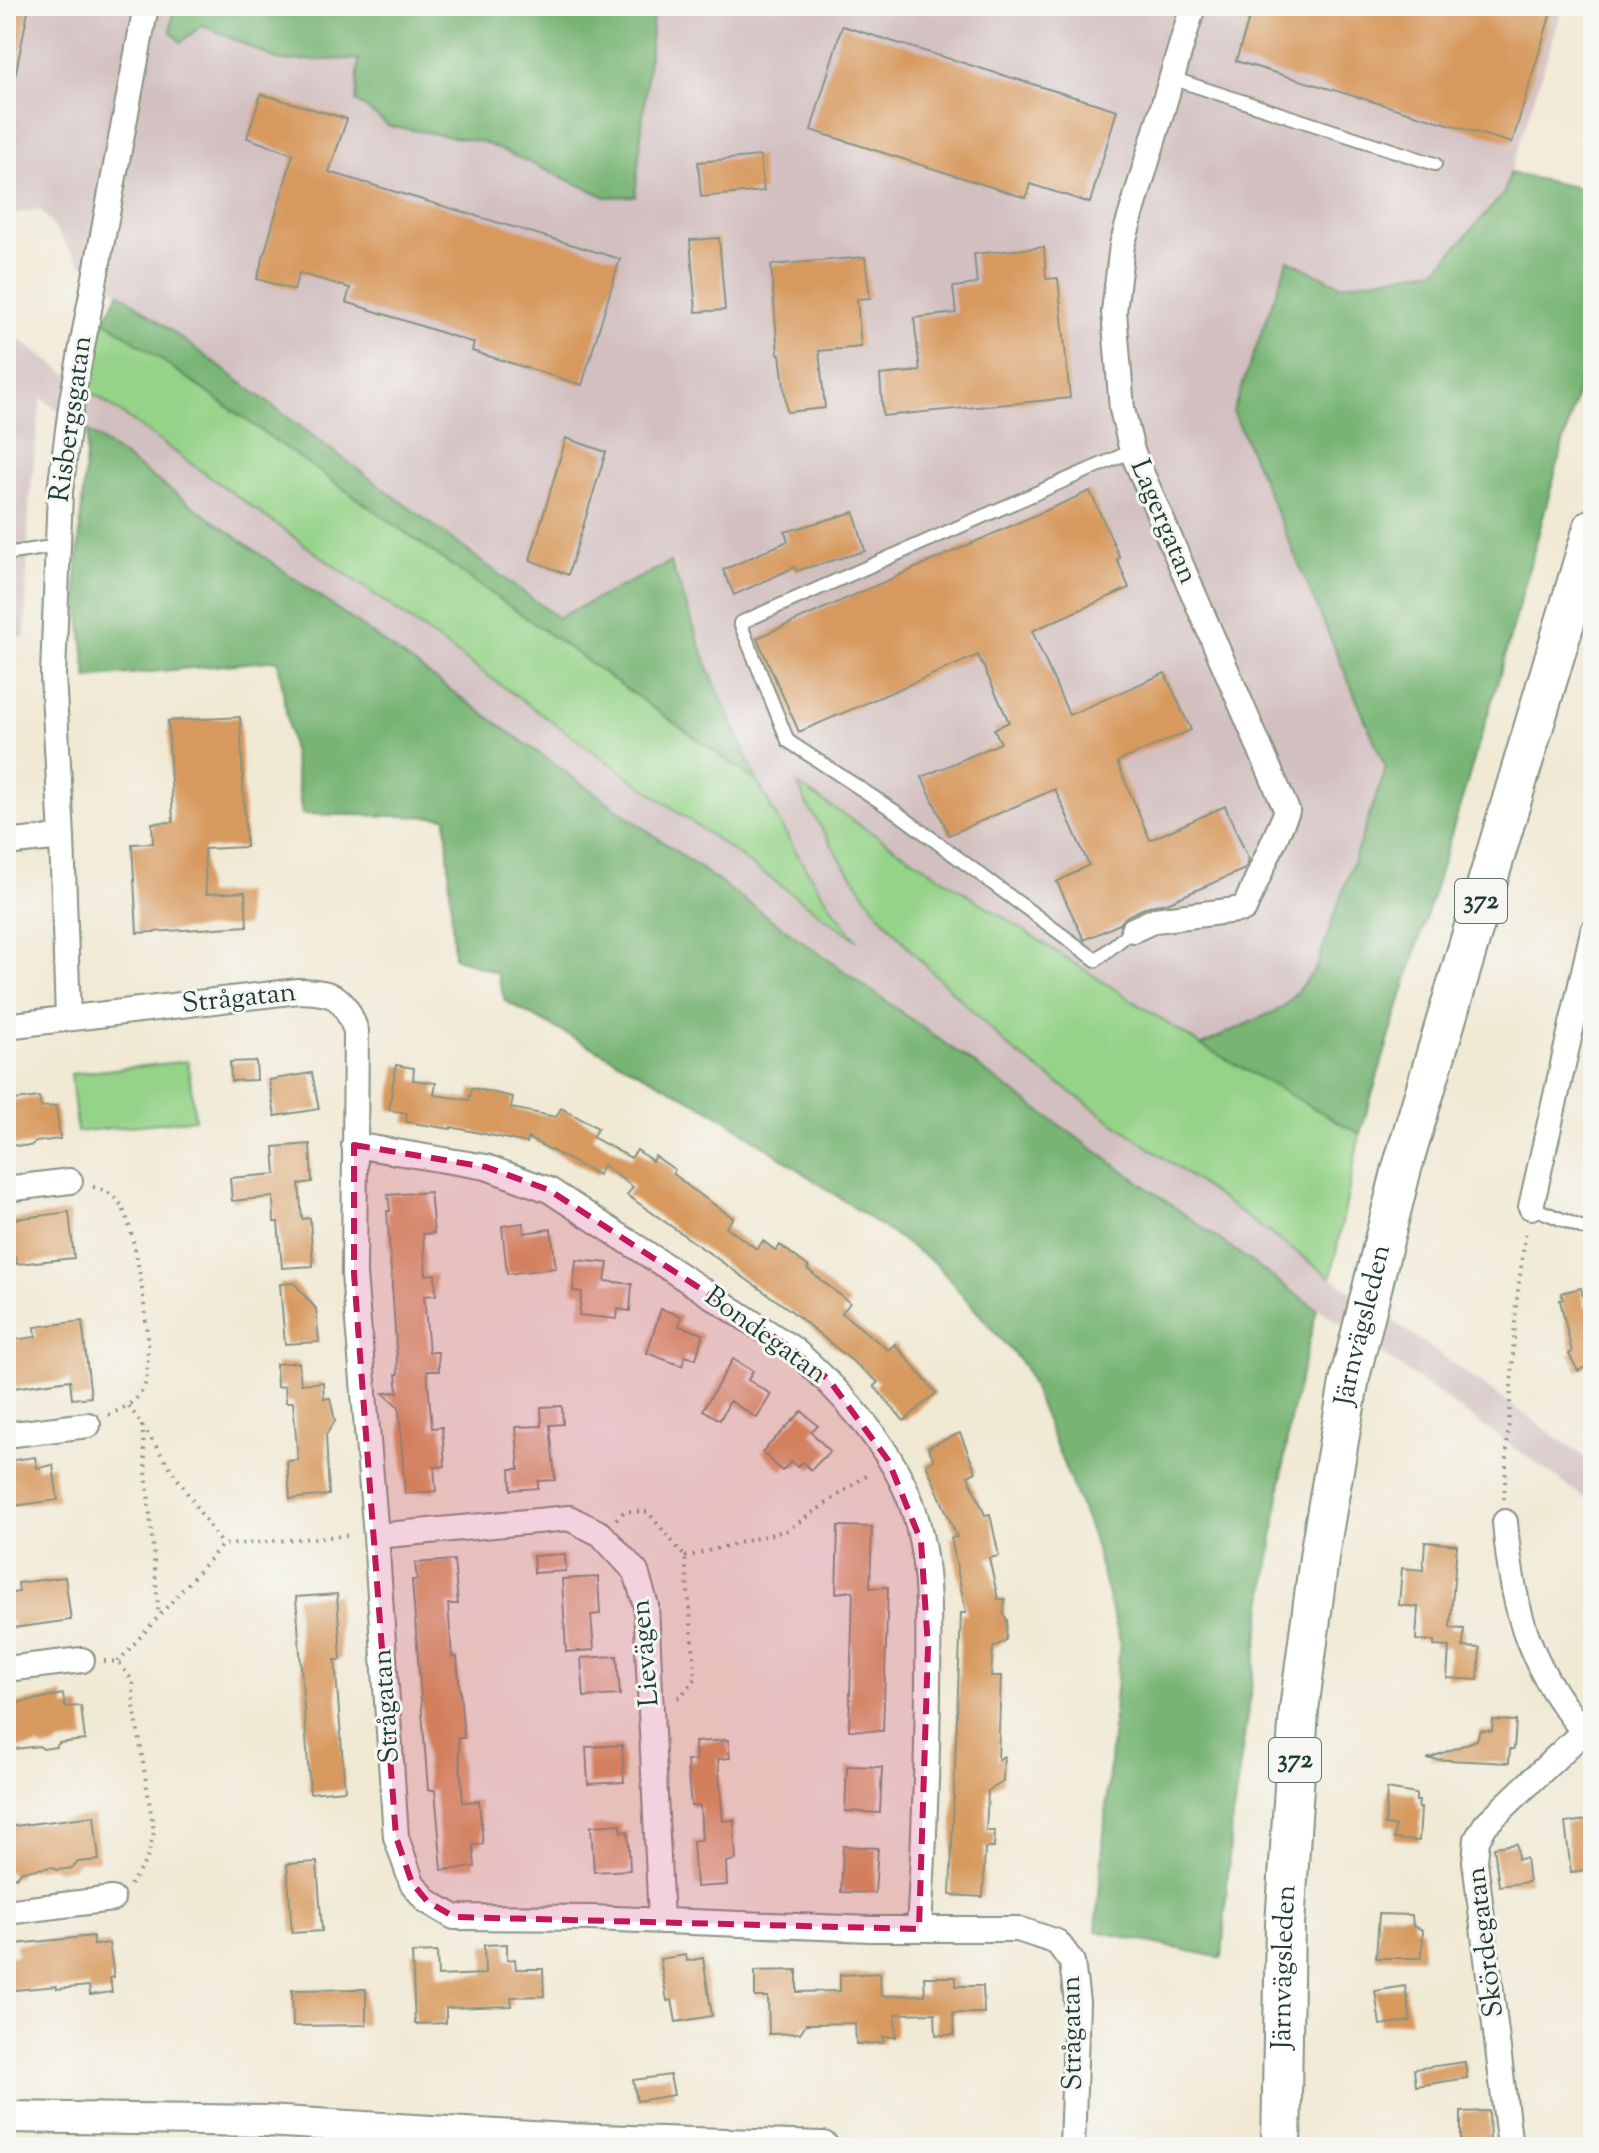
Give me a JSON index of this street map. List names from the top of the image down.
{
  "streets": {
    "main road": ["372", "Järnvägsleden"],
    "street": [
      "Risbergsgatan",
      "Lagergatan",
      "Strågatan",
      "Bondegatan",
      "Lievägen",
      "Skördegatan"
    ]
  },
  "crossings": [
    ["Risbergsgatan", "Strågatan"],
    ["Strågatan", "Bondegatan"],
    ["Strågatan", "Lievägen"]
  ]
}
